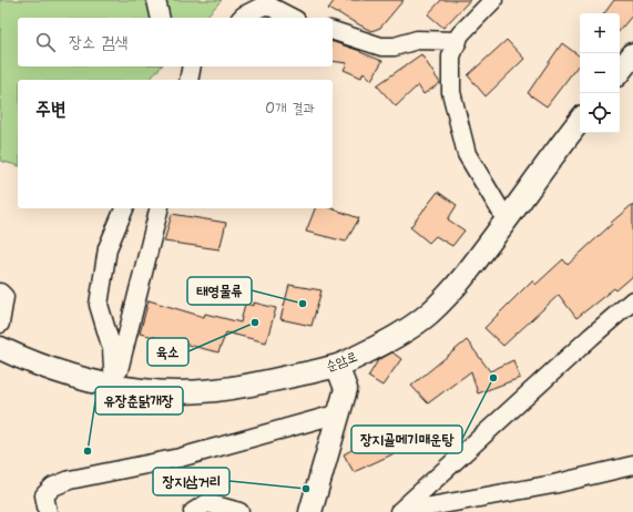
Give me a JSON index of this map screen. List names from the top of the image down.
{
  "streets": {
    "street": ["순암로"]
  },
  "places": [
    "태영물류",
    "육소",
    "장지골메기매운탕",
    "유장춘닭개장",
    "장지삼거리"
  ],
  "page": {
    "map_buttons": ["+", "−"],
    "search": "장소 검색",
    "heading": ["주변", "0개 결과"]
  }
}
